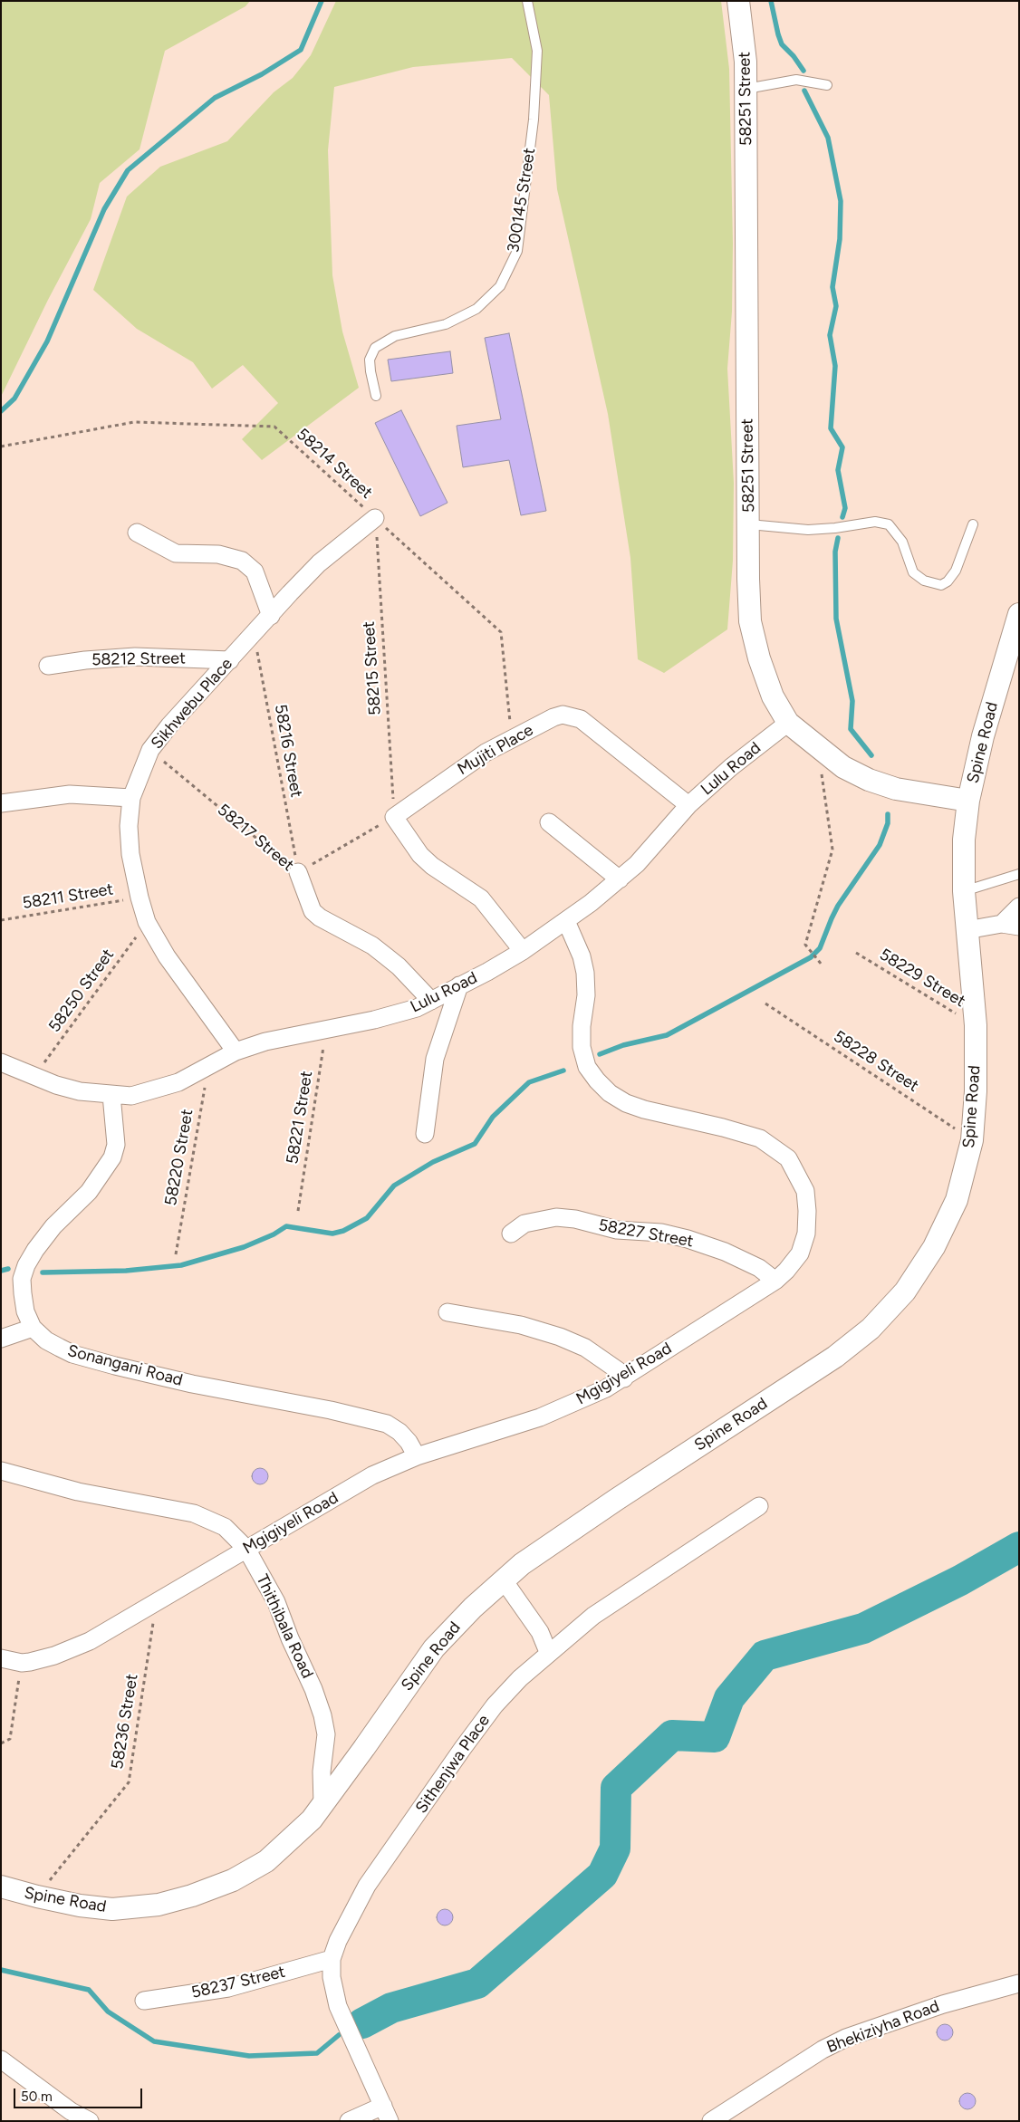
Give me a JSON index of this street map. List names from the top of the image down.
{
  "streets": {
    "street": [
      "58251 Street",
      "58212 Street",
      "Sikhwebu Place",
      "Spine Road",
      "Mujiti Place",
      "Lulu Road",
      "58217 Street",
      "58227 Street",
      "Sonangani Road",
      "Mgigiyeli Road",
      "Thithibala Road",
      "Sithenjwa Place",
      "58237 Street",
      "Bhekiziyha Road"
    ],
    "lane": ["300145 Street"],
    "path": [
      "58214 Street",
      "58215 Street",
      "58216 Street",
      "58211 Street",
      "58229 Street",
      "58250 Street",
      "58228 Street",
      "58221 Street",
      "58220 Street",
      "58236 Street"
    ]
  },
  "crossings": [
    ["58251 Street", "Spine Road"],
    ["58251 Street", "Lulu Road"],
    ["58214 Street", "58215 Street"],
    ["58214 Street", "Sikhwebu Place"],
    ["58214 Street", "Mujiti Place"],
    ["58212 Street", "Sikhwebu Place"],
    ["58215 Street", "Sikhwebu Place"],
    ["58215 Street", "Mujiti Place"],
    ["Sikhwebu Place", "58216 Street"],
    ["Sikhwebu Place", "Lulu Road"],
    ["Sikhwebu Place", "58217 Street"],
    ["Sikhwebu Place", "58211 Street"],
    ["Sikhwebu Place", "58250 Street"],
    ["Spine Road", "58229 Street"],
    ["Spine Road", "58228 Street"],
    ["Spine Road", "Thithibala Road"],
    ["Spine Road", "58236 Street"],
    ["Mujiti Place", "Lulu Road"],
    ["58216 Street", "58217 Street"],
    ["Lulu Road", "58217 Street"],
    ["Lulu Road", "58250 Street"],
    ["Lulu Road", "58221 Street"],
    ["Lulu Road", "58220 Street"],
    ["Lulu Road", "Sonangani Road"],
    ["Lulu Road", "Mgigiyeli Road"],
    ["58227 Street", "Mgigiyeli Road"],
    ["Sonangani Road", "Mgigiyeli Road"],
    ["Mgigiyeli Road", "Thithibala Road"],
    ["Mgigiyeli Road", "58236 Street"],
    ["Sithenjwa Place", "58237 Street"]
  ],
  "scale_bar": "50 m"
}
